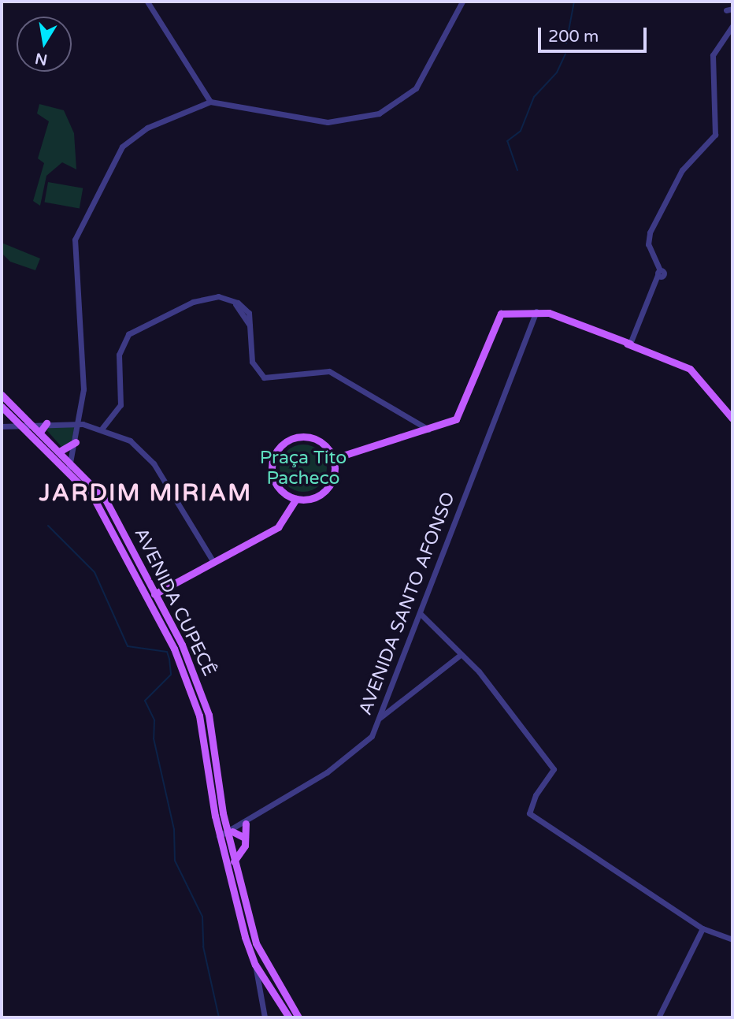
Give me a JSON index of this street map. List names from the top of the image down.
{
  "streets": {
    "main road": ["AVENIDA CUPECÊ"],
    "street": ["AVENIDA SANTO AFONSO"]
  },
  "crossings": [
    ["AVENIDA CUPECÊ", "AVENIDA SANTO AFONSO"]
  ],
  "districts": ["JARDIM MIRIAM"],
  "parks": ["Praça Tito Pacheco"],
  "scale_bar": "200 m",
  "north": "bottom"
}
